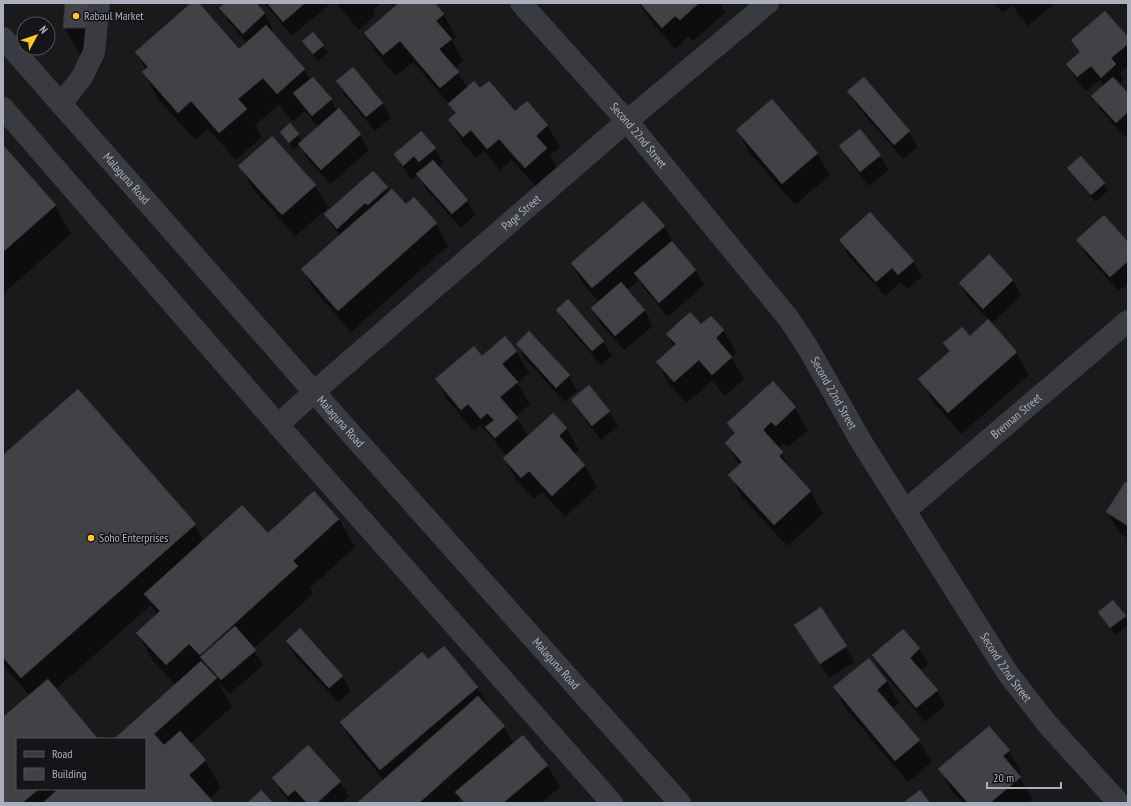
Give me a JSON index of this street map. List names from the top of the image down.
{
  "streets": {
    "street": [
      "Second 22nd Street",
      "Malaguna Road",
      "Page Street",
      "Brennan Street"
    ]
  },
  "crossings": [
    ["Second 22nd Street", "Page Street"],
    ["Second 22nd Street", "Brennan Street"],
    ["Malaguna Road", "Page Street"]
  ],
  "places": ["Rabaul Market", "Soho Enterprises"],
  "legend": ["Road", "Building"],
  "scale_bar": "20 m",
  "north": "top right"
}
